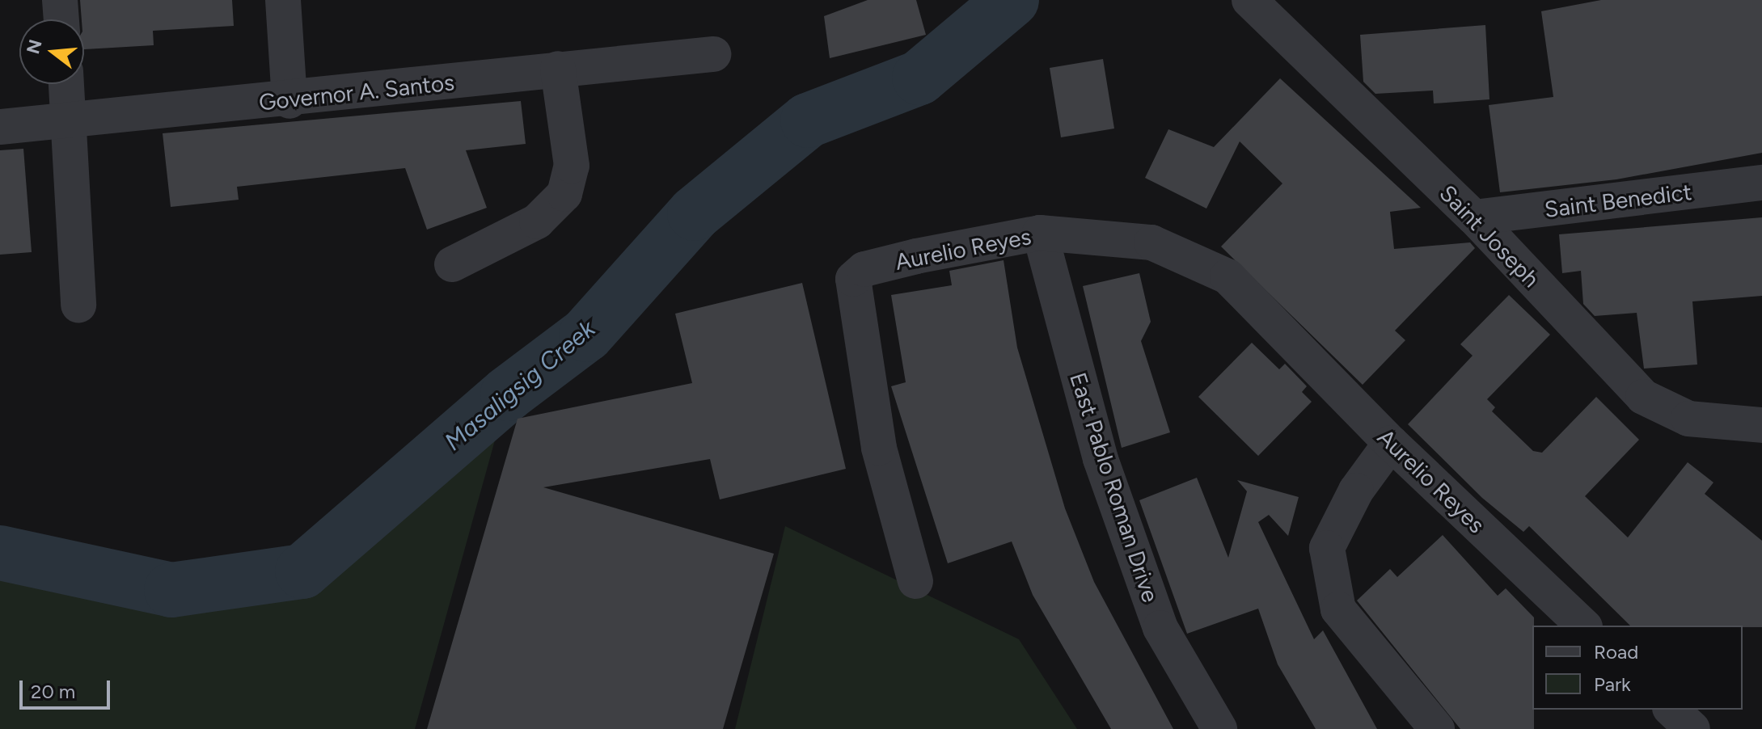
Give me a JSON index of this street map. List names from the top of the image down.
{
  "streets": {
    "street": [
      "Governor A. Santos",
      "Saint Benedict",
      "Saint Joseph",
      "Aurelio Reyes",
      "East Pablo Roman Drive"
    ]
  },
  "crossings": [
    ["Saint Benedict", "Saint Joseph"],
    ["Aurelio Reyes", "East Pablo Roman Drive"]
  ],
  "water": ["Masaligsig Creek"],
  "legend": ["Road", "Park"],
  "scale_bar": "20 m",
  "north": "left"
}
